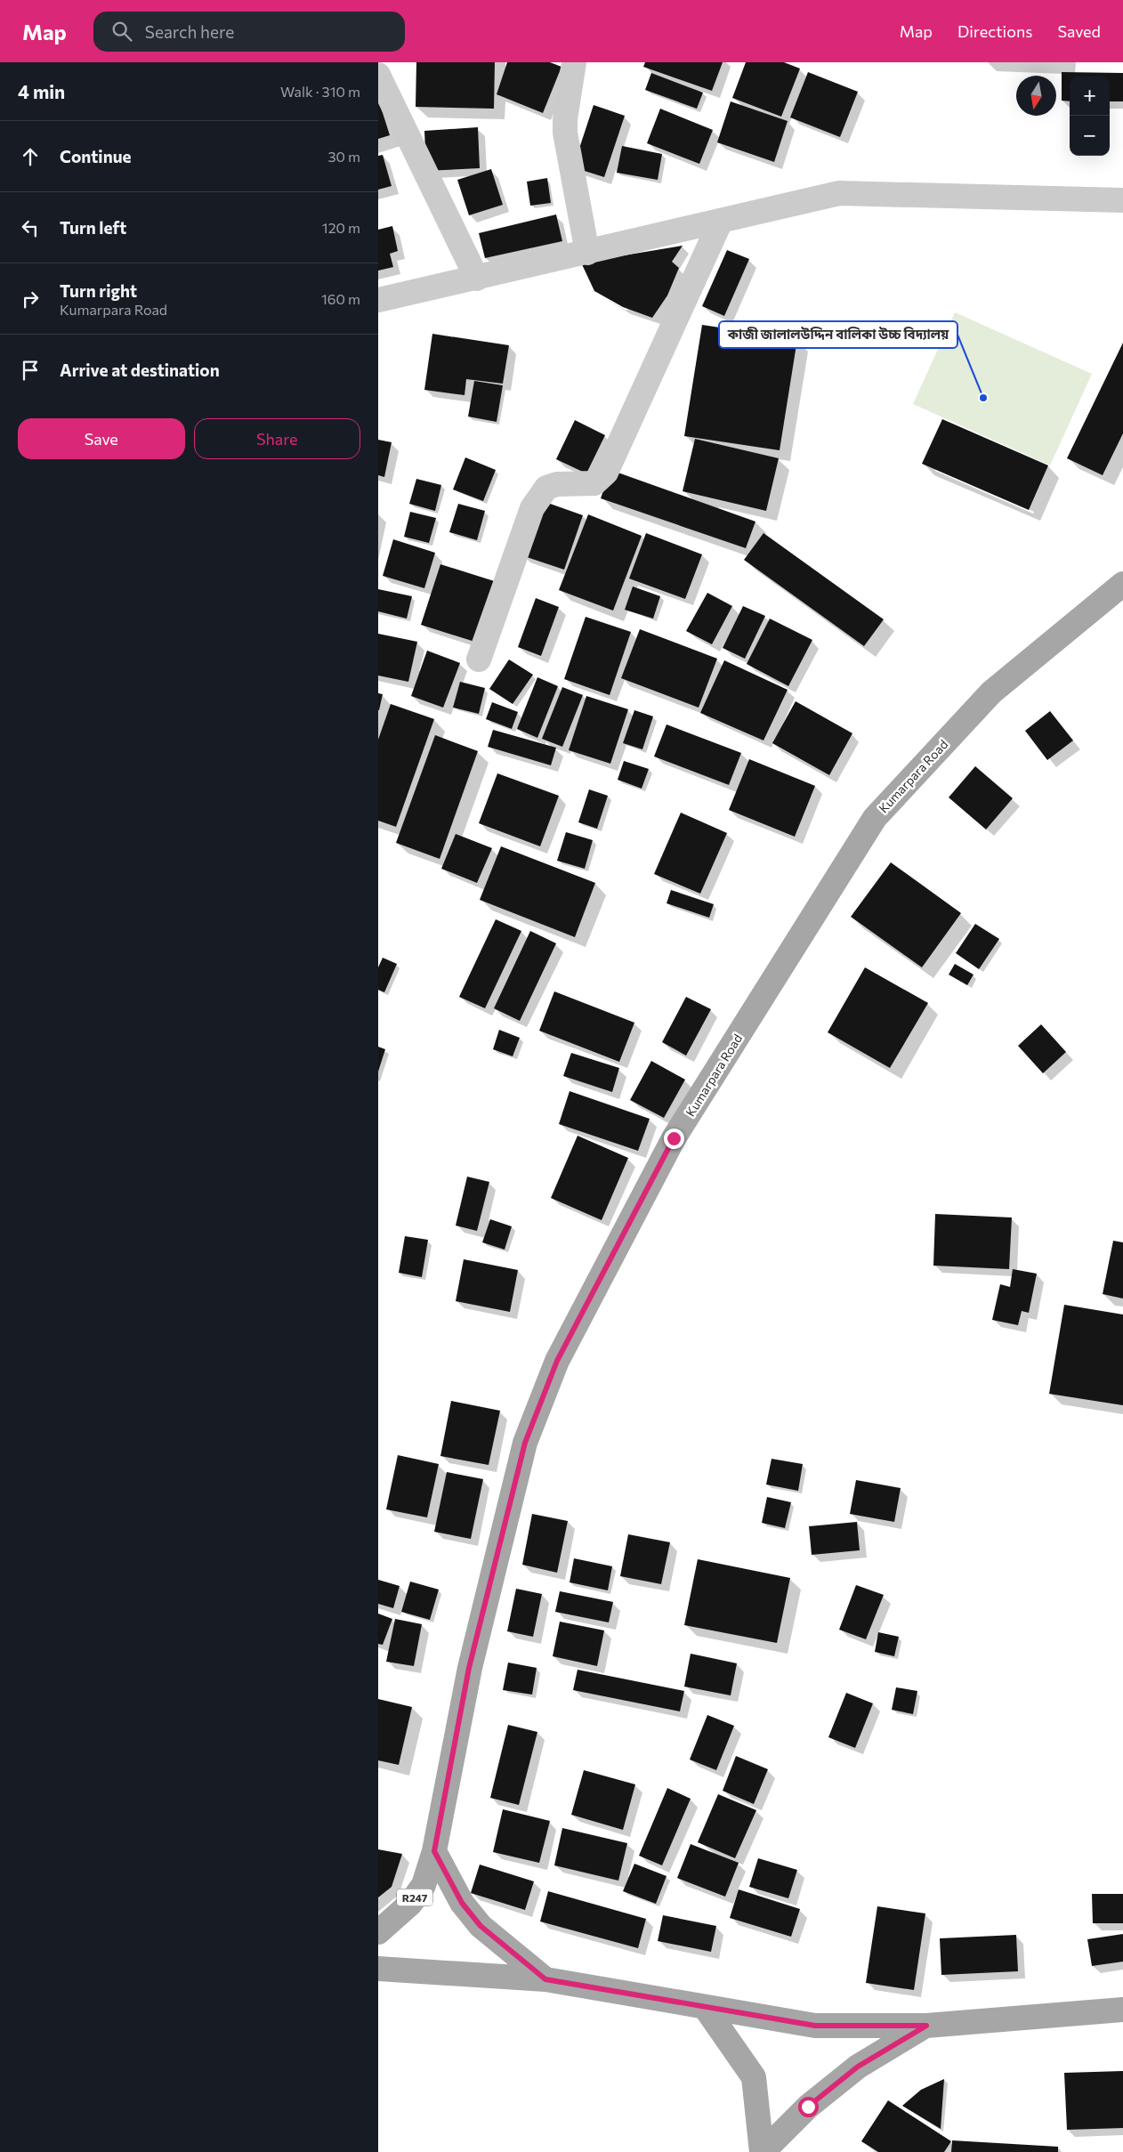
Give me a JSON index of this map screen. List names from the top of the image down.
{
  "streets": {
    "main road": ["Kumarpara Road", "R247"]
  },
  "crossings": [
    ["Kumarpara Road", "R247"]
  ],
  "places": ["কাজী জালালউদ্দিন বালিকা উচ্চ বিদ্যালয়"],
  "north": "bottom",
  "page": {
    "header": "Map",
    "search": "Search here",
    "nav": ["Map", "Directions", "Saved"],
    "heading": ["4 min", "Walk · 310 m"],
    "map_buttons": ["+", "−"],
    "list": [
      ["Continue", "30 m"],
      ["Turn left", "120 m"],
      ["Turn right", "Kumarpara Road", "160 m"],
      "Arrive at destination"
    ],
    "buttons": ["Save", "Share"]
  }
}
